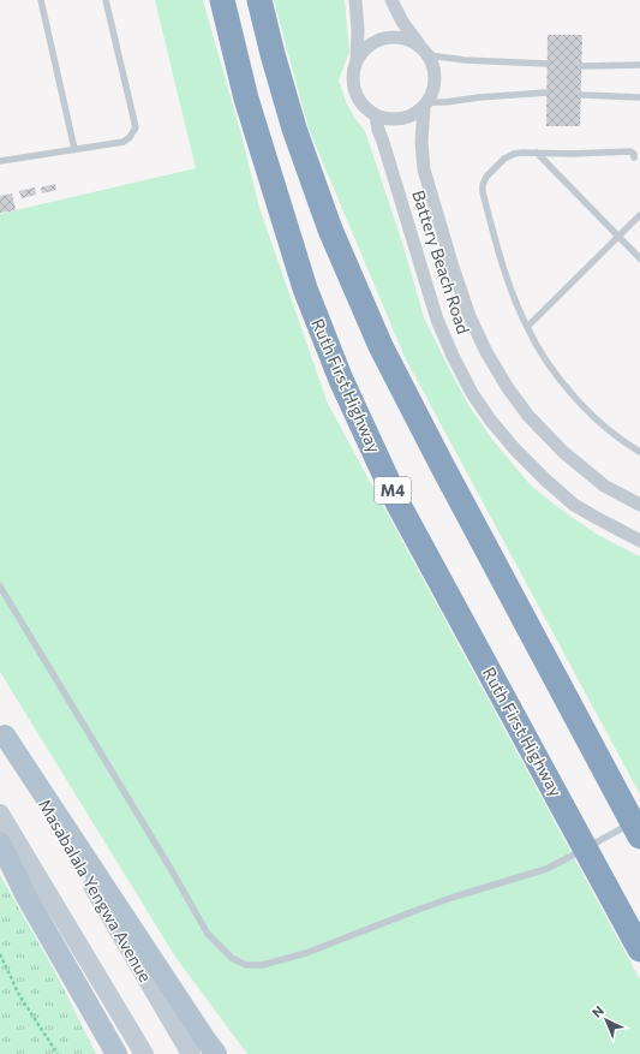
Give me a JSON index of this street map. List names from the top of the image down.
{
  "streets": {
    "highway": ["Ruth First Highway", "M4"],
    "main road": ["Masabalala Yengwa Avenue"],
    "street": ["Battery Beach Road"]
  },
  "north": "top left"
}
